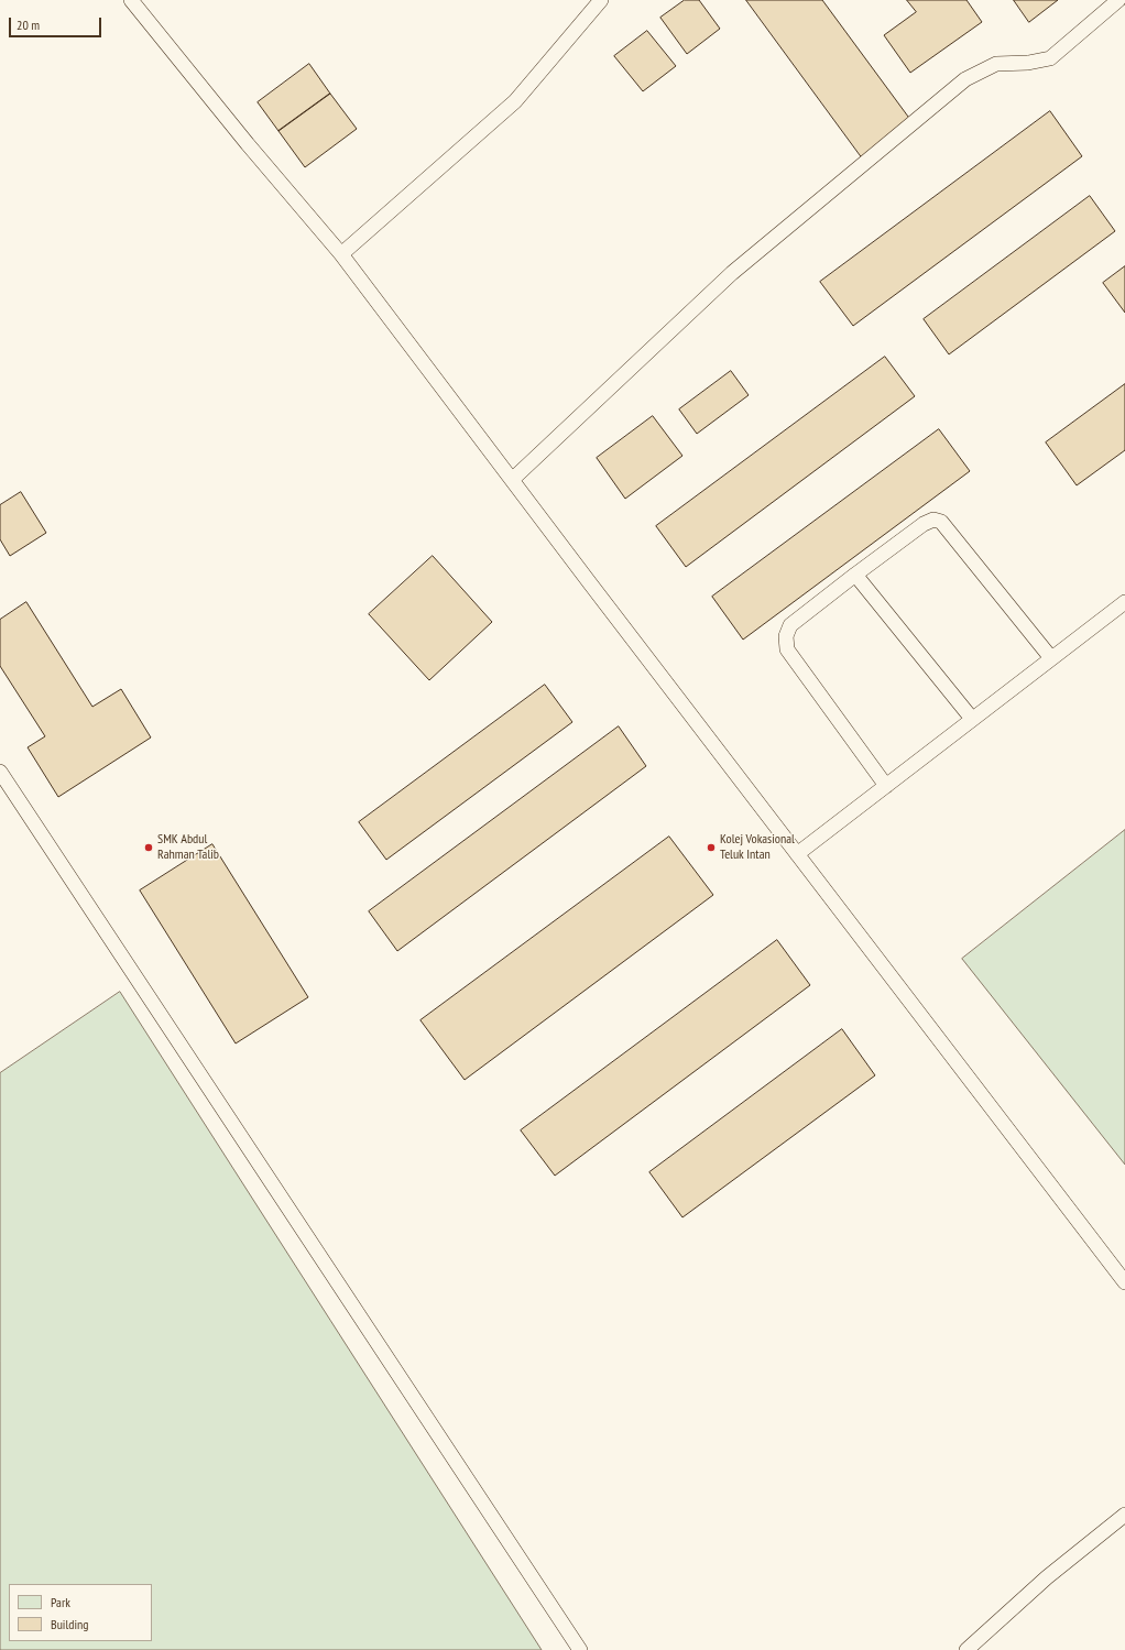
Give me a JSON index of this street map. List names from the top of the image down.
{
  "places": ["SMK Abdul Rahman Talib", "Kolej Vokasional Teluk Intan"],
  "legend": ["Park", "Building"],
  "scale_bar": "20 m"
}
